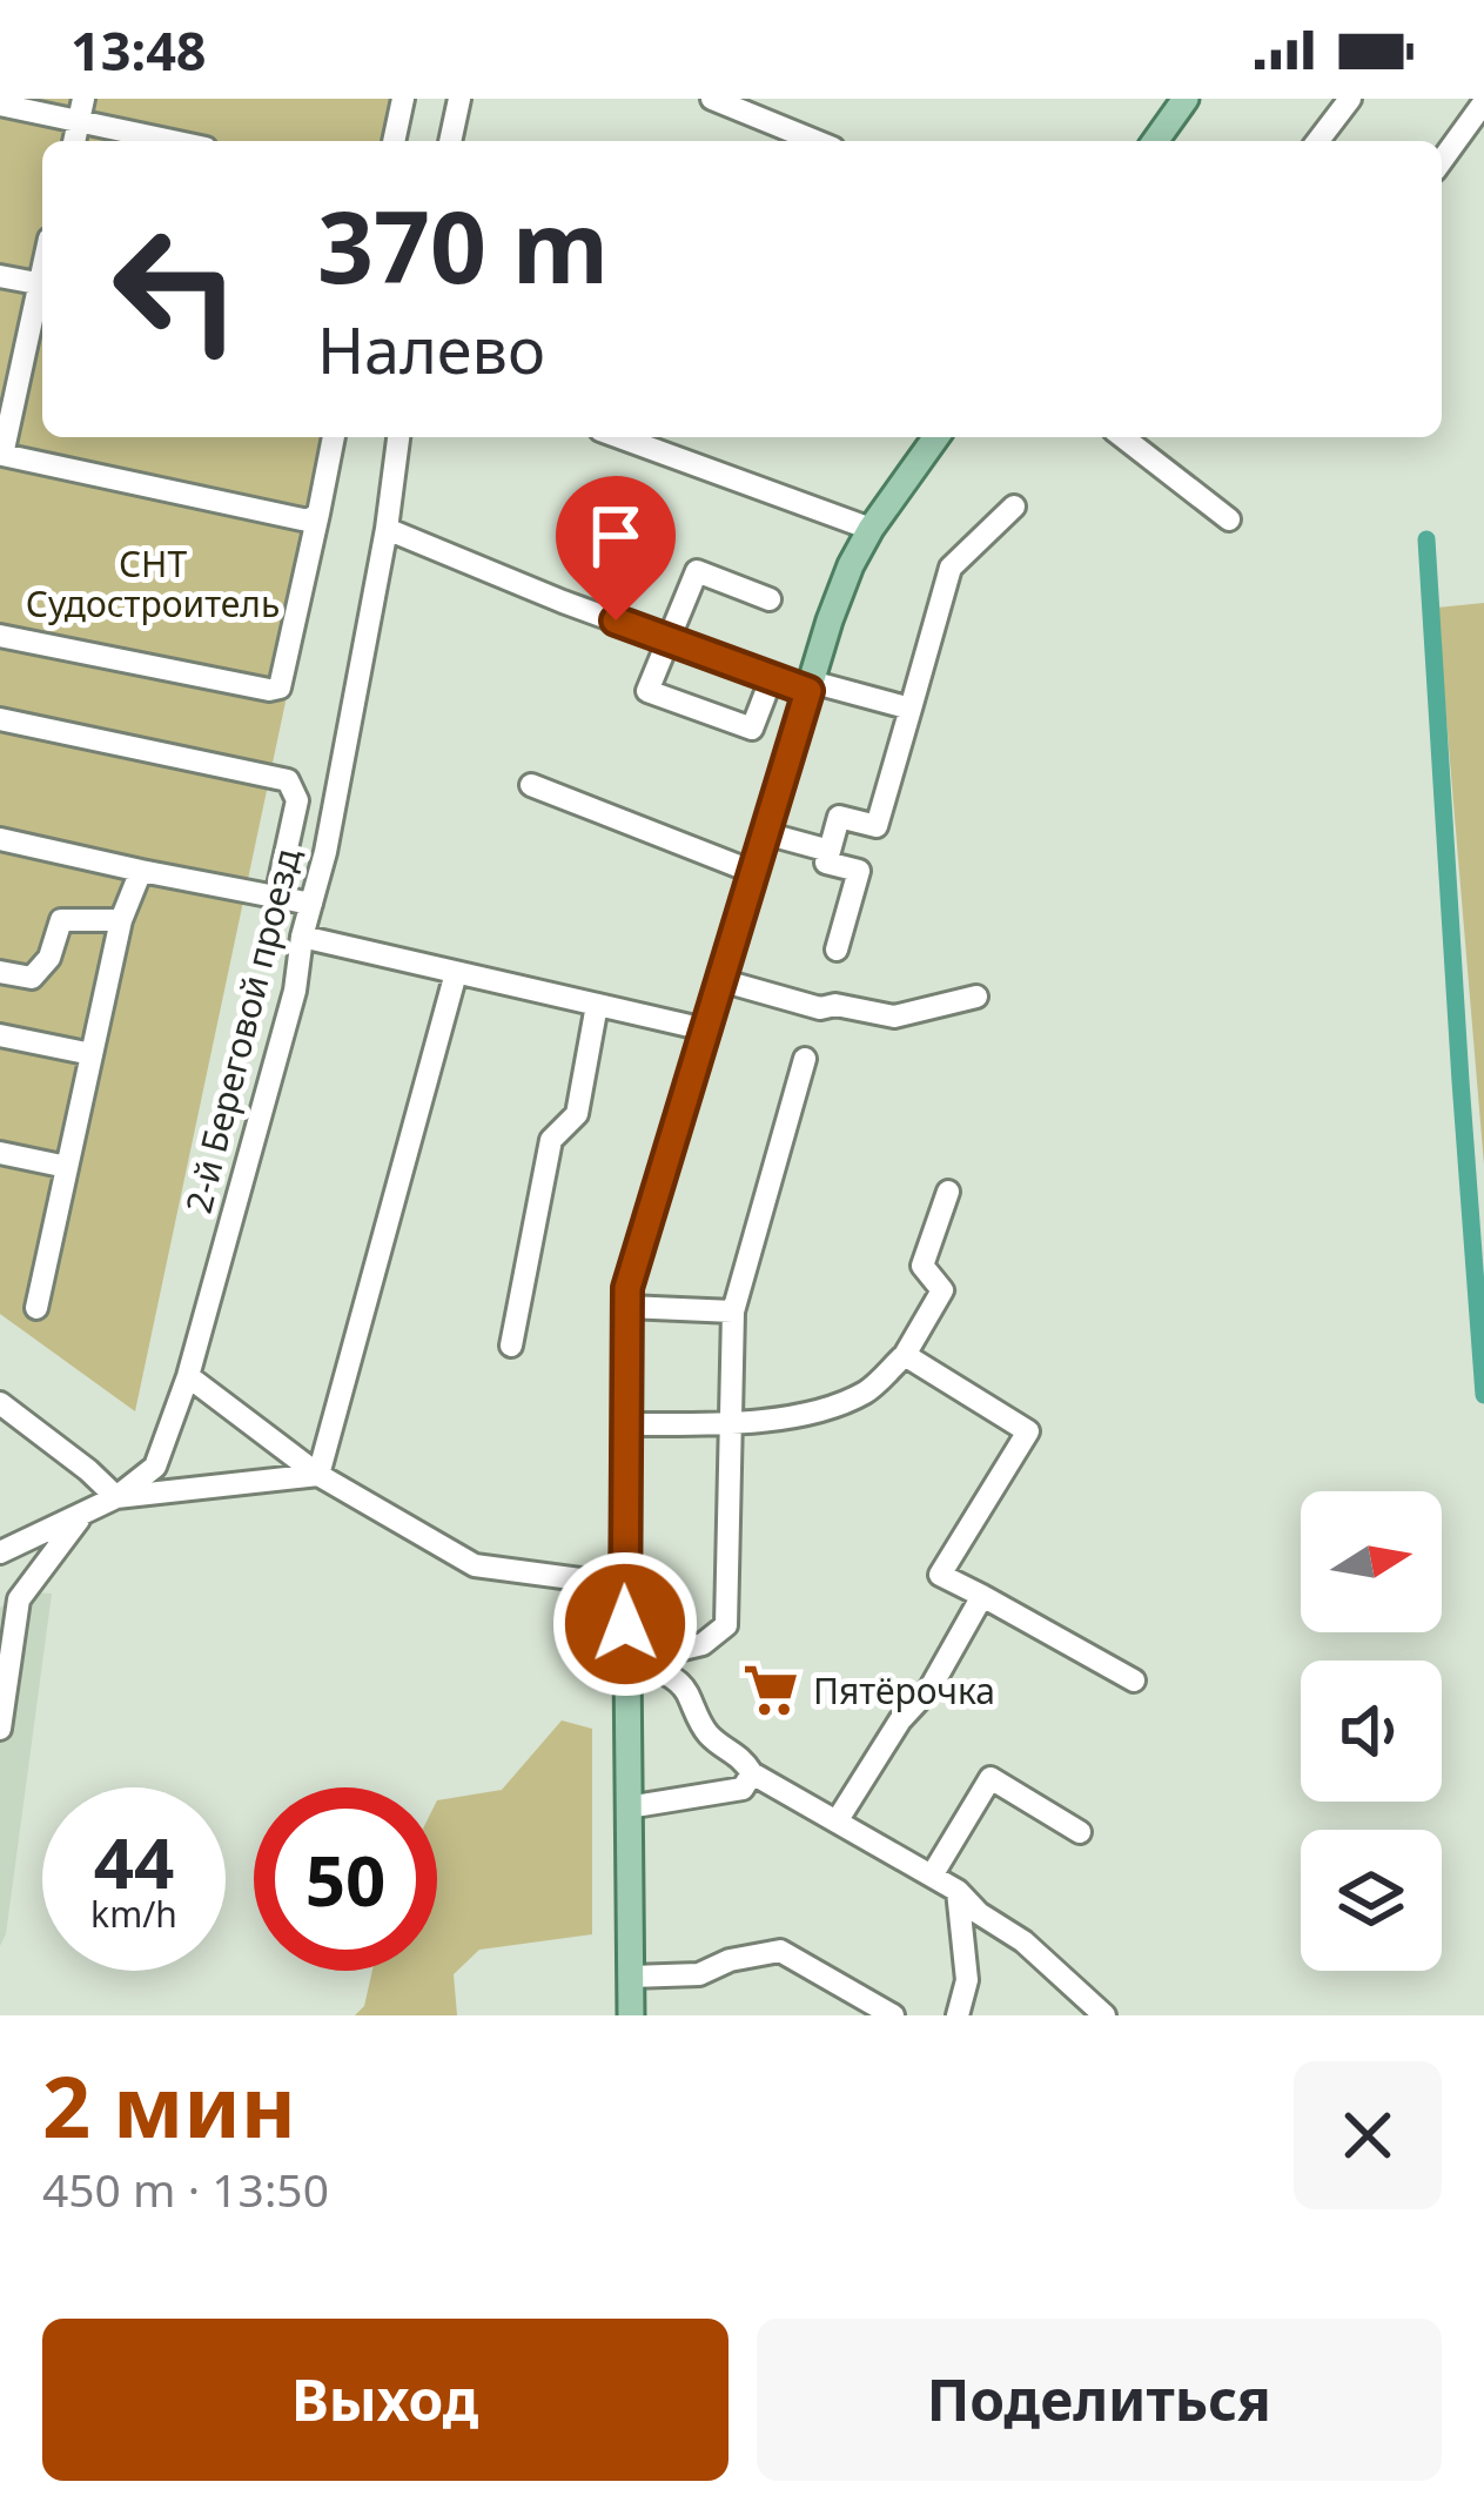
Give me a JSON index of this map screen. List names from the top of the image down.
{
  "streets": {
    "street": ["2-й Береговой проезд"]
  },
  "parks": ["СНТ Судостроитель"],
  "places": {
    "supermarket": ["Пятёрочка"]
  },
  "north": "right",
  "page": {
    "status": "13:48",
    "turn": ["370 m", "Налево"],
    "speed": "44 km/h",
    "limit": "50",
    "heading": ["2 мин", "450 m · 13:50"],
    "buttons": ["Выход", "Поделиться"]
  }
}
